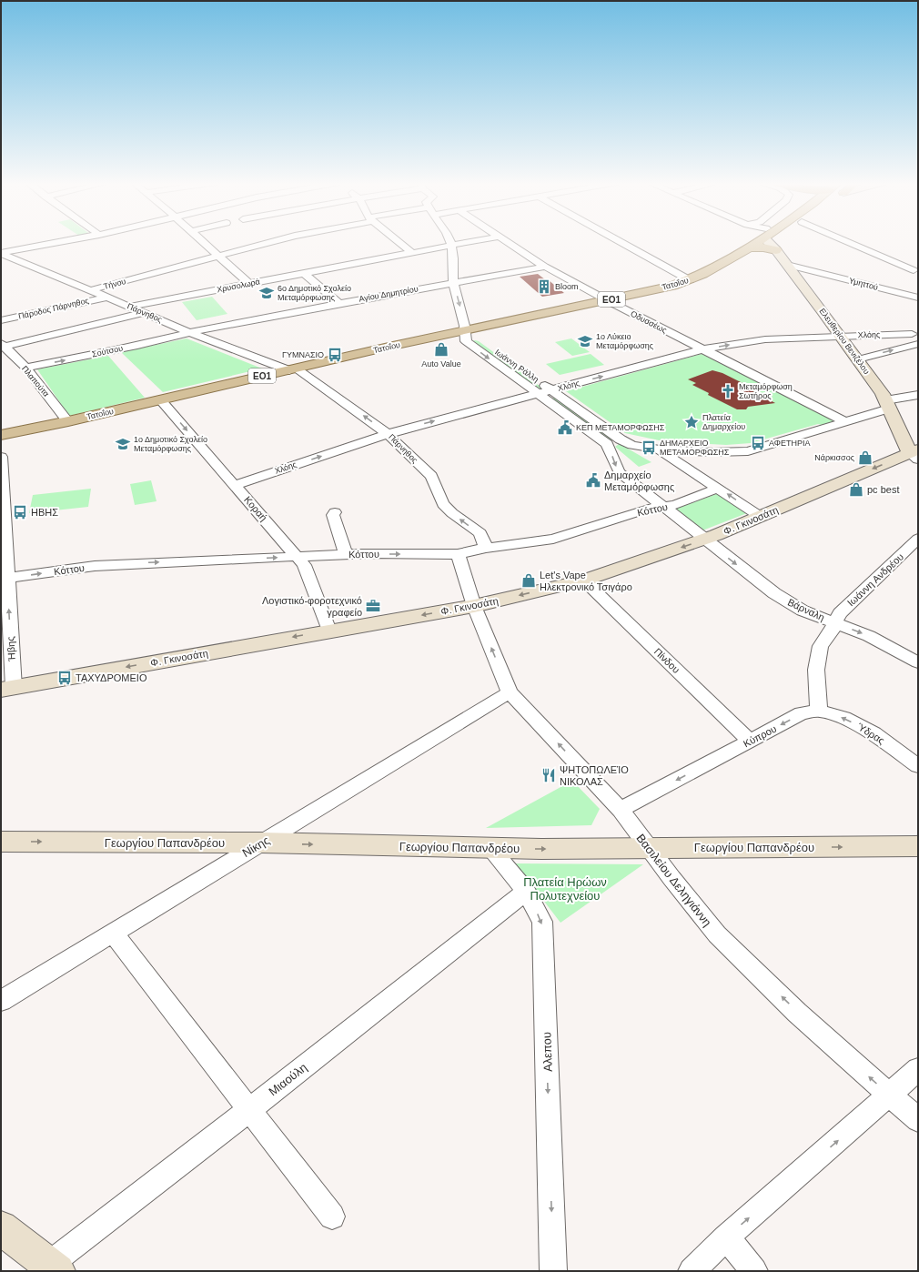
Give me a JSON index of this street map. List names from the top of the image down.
{
  "streets": {
    "main road": [
      "Τατοΐου",
      "ΕΟ1",
      "Ελευθερίου Βενιζέλου",
      "Φ. Γκινοσάτη",
      "Γεωργίου Παπανδρέου"
    ],
    "street": [
      "Τήνου",
      "Υμηττού",
      "Χρυσολωρά",
      "Αγίου Δημητρίου",
      "Πάροδος Πάρνηθος",
      "Πάρνηθος",
      "Οδυσσέως",
      "Χλόης",
      "Σούτσου",
      "Ιωάννη Ράλλη",
      "Πλαπούτα",
      "Κοραή",
      "Κόττου",
      "Ιωάννη Ανδρέου",
      "Βάρναλη",
      "Ήβης",
      "Πίνδου",
      "Ύδρας",
      "Κύπρου",
      "Νίκης",
      "Βασιλείου Δεληγιάννη",
      "Αλεπου",
      "Μιαούλη"
    ]
  },
  "crossings": [
    ["Τήνου", "Πάρνηθος"],
    ["Τατοΐου", "Πάρνηθος"],
    ["Τατοΐου", "Οδυσσέως"],
    ["Τατοΐου", "Ιωάννη Ράλλη"],
    ["Τατοΐου", "Πλαπούτα"],
    ["Τατοΐου", "Κοραή"],
    ["Υμηττού", "Ελευθερίου Βενιζέλου"],
    ["Χρυσολωρά", "Πάρνηθος"],
    ["Χρυσολωρά", "Ιωάννη Ράλλη"],
    ["Αγίου Δημητρίου", "Πάρνηθος"],
    ["Αγίου Δημητρίου", "Οδυσσέως"],
    ["Αγίου Δημητρίου", "Σούτσου"],
    ["Αγίου Δημητρίου", "Ιωάννη Ράλλη"],
    ["Πάροδος Πάρνηθος", "Πάρνηθος"],
    ["Πάρνηθος", "Χλόης"],
    ["Πάρνηθος", "Σούτσου"],
    ["Πάρνηθος", "Κόττου"],
    ["Οδυσσέως", "Χλόης"],
    ["Χλόης", "Ελευθερίου Βενιζέλου"],
    ["Χλόης", "Ιωάννη Ράλλη"],
    ["Χλόης", "Κοραή"],
    ["Ελευθερίου Βενιζέλου", "Φ. Γκινοσάτη"],
    ["Σούτσου", "Πλαπούτα"],
    ["Ιωάννη Ράλλη", "Κόττου"],
    ["Ιωάννη Ράλλη", "Φ. Γκινοσάτη"],
    ["Κοραή", "Κόττου"],
    ["Κοραή", "Φ. Γκινοσάτη"],
    ["Κόττου", "Ήβης"],
    ["Φ. Γκινοσάτη", "Βάρναλη"],
    ["Φ. Γκινοσάτη", "Ήβης"],
    ["Φ. Γκινοσάτη", "Πίνδου"],
    ["Φ. Γκινοσάτη", "Βασιλείου Δεληγιάννη"],
    ["Ιωάννη Ανδρέου", "Βάρναλη"],
    ["Πίνδου", "Κύπρου"],
    ["Ύδρας", "Κύπρου"],
    ["Κύπρου", "Βασιλείου Δεληγιάννη"],
    ["Γεωργίου Παπανδρέου", "Νίκης"],
    ["Γεωργίου Παπανδρέου", "Βασιλείου Δεληγιάννη"],
    ["Γεωργίου Παπανδρέου", "Αλεπου"],
    ["Νίκης", "Βασιλείου Δεληγιάννη"],
    ["Αλεπου", "Μιαούλη"]
  ],
  "one_way": [
    "Πάρνηθος",
    "Κοραή",
    "Κόττου",
    "Φ. Γκινοσάτη",
    "Βάρναλη",
    "Ήβης",
    "Ύδρας",
    "Κύπρου",
    "Γεωργίου Παπανδρέου",
    "Βασιλείου Δεληγιάννη",
    "Αλεπου"
  ],
  "parks": ["Πλατεία Ηρώων Πολυτεχνείου"],
  "places": {
    "building": ["Bloom"],
    "school or university": ["6ο Δημοτικό Σχολείο Μεταμόρφωσης", "1ο Λύκειο Μεταμόρφωσης", "1ο Δημοτικό Σχολείο Μεταμόρφωσης"],
    "shop": [
      "Auto Value",
      "Νάρκισσος",
      "pc best",
      "Let's Vape Ηλεκτρονικό Τσιγάρο"
    ],
    "bus stop": [
      "ΓΥΜΝΑΣΙΟ",
      "ΑΦΕΤΗΡΙΑ",
      "ΔΗΜΑΡΧΕΙΟ ΜΕΤΑΜΟΡΦΩΣΗΣ",
      "ΗΒΗΣ",
      "ΤΑΧΥΔΡΟΜΕΙΟ"
    ],
    "church": ["Μεταμόρφωση Σωτήρος"],
    "place": ["Πλατεία Δημαρχείου"],
    "public building": ["ΚΕΠ ΜΕΤΑΜΟΡΦΩΣΗΣ", "Δημαρχείο Μεταμόρφωσης"],
    "office": ["Λογιστικό-φοροτεχνικό γραφείο"],
    "restaurant": ["ΨΗΤΟΠΩΛΕΊΟ ΝΙΚΟΛΑΣ"]
  }
}
